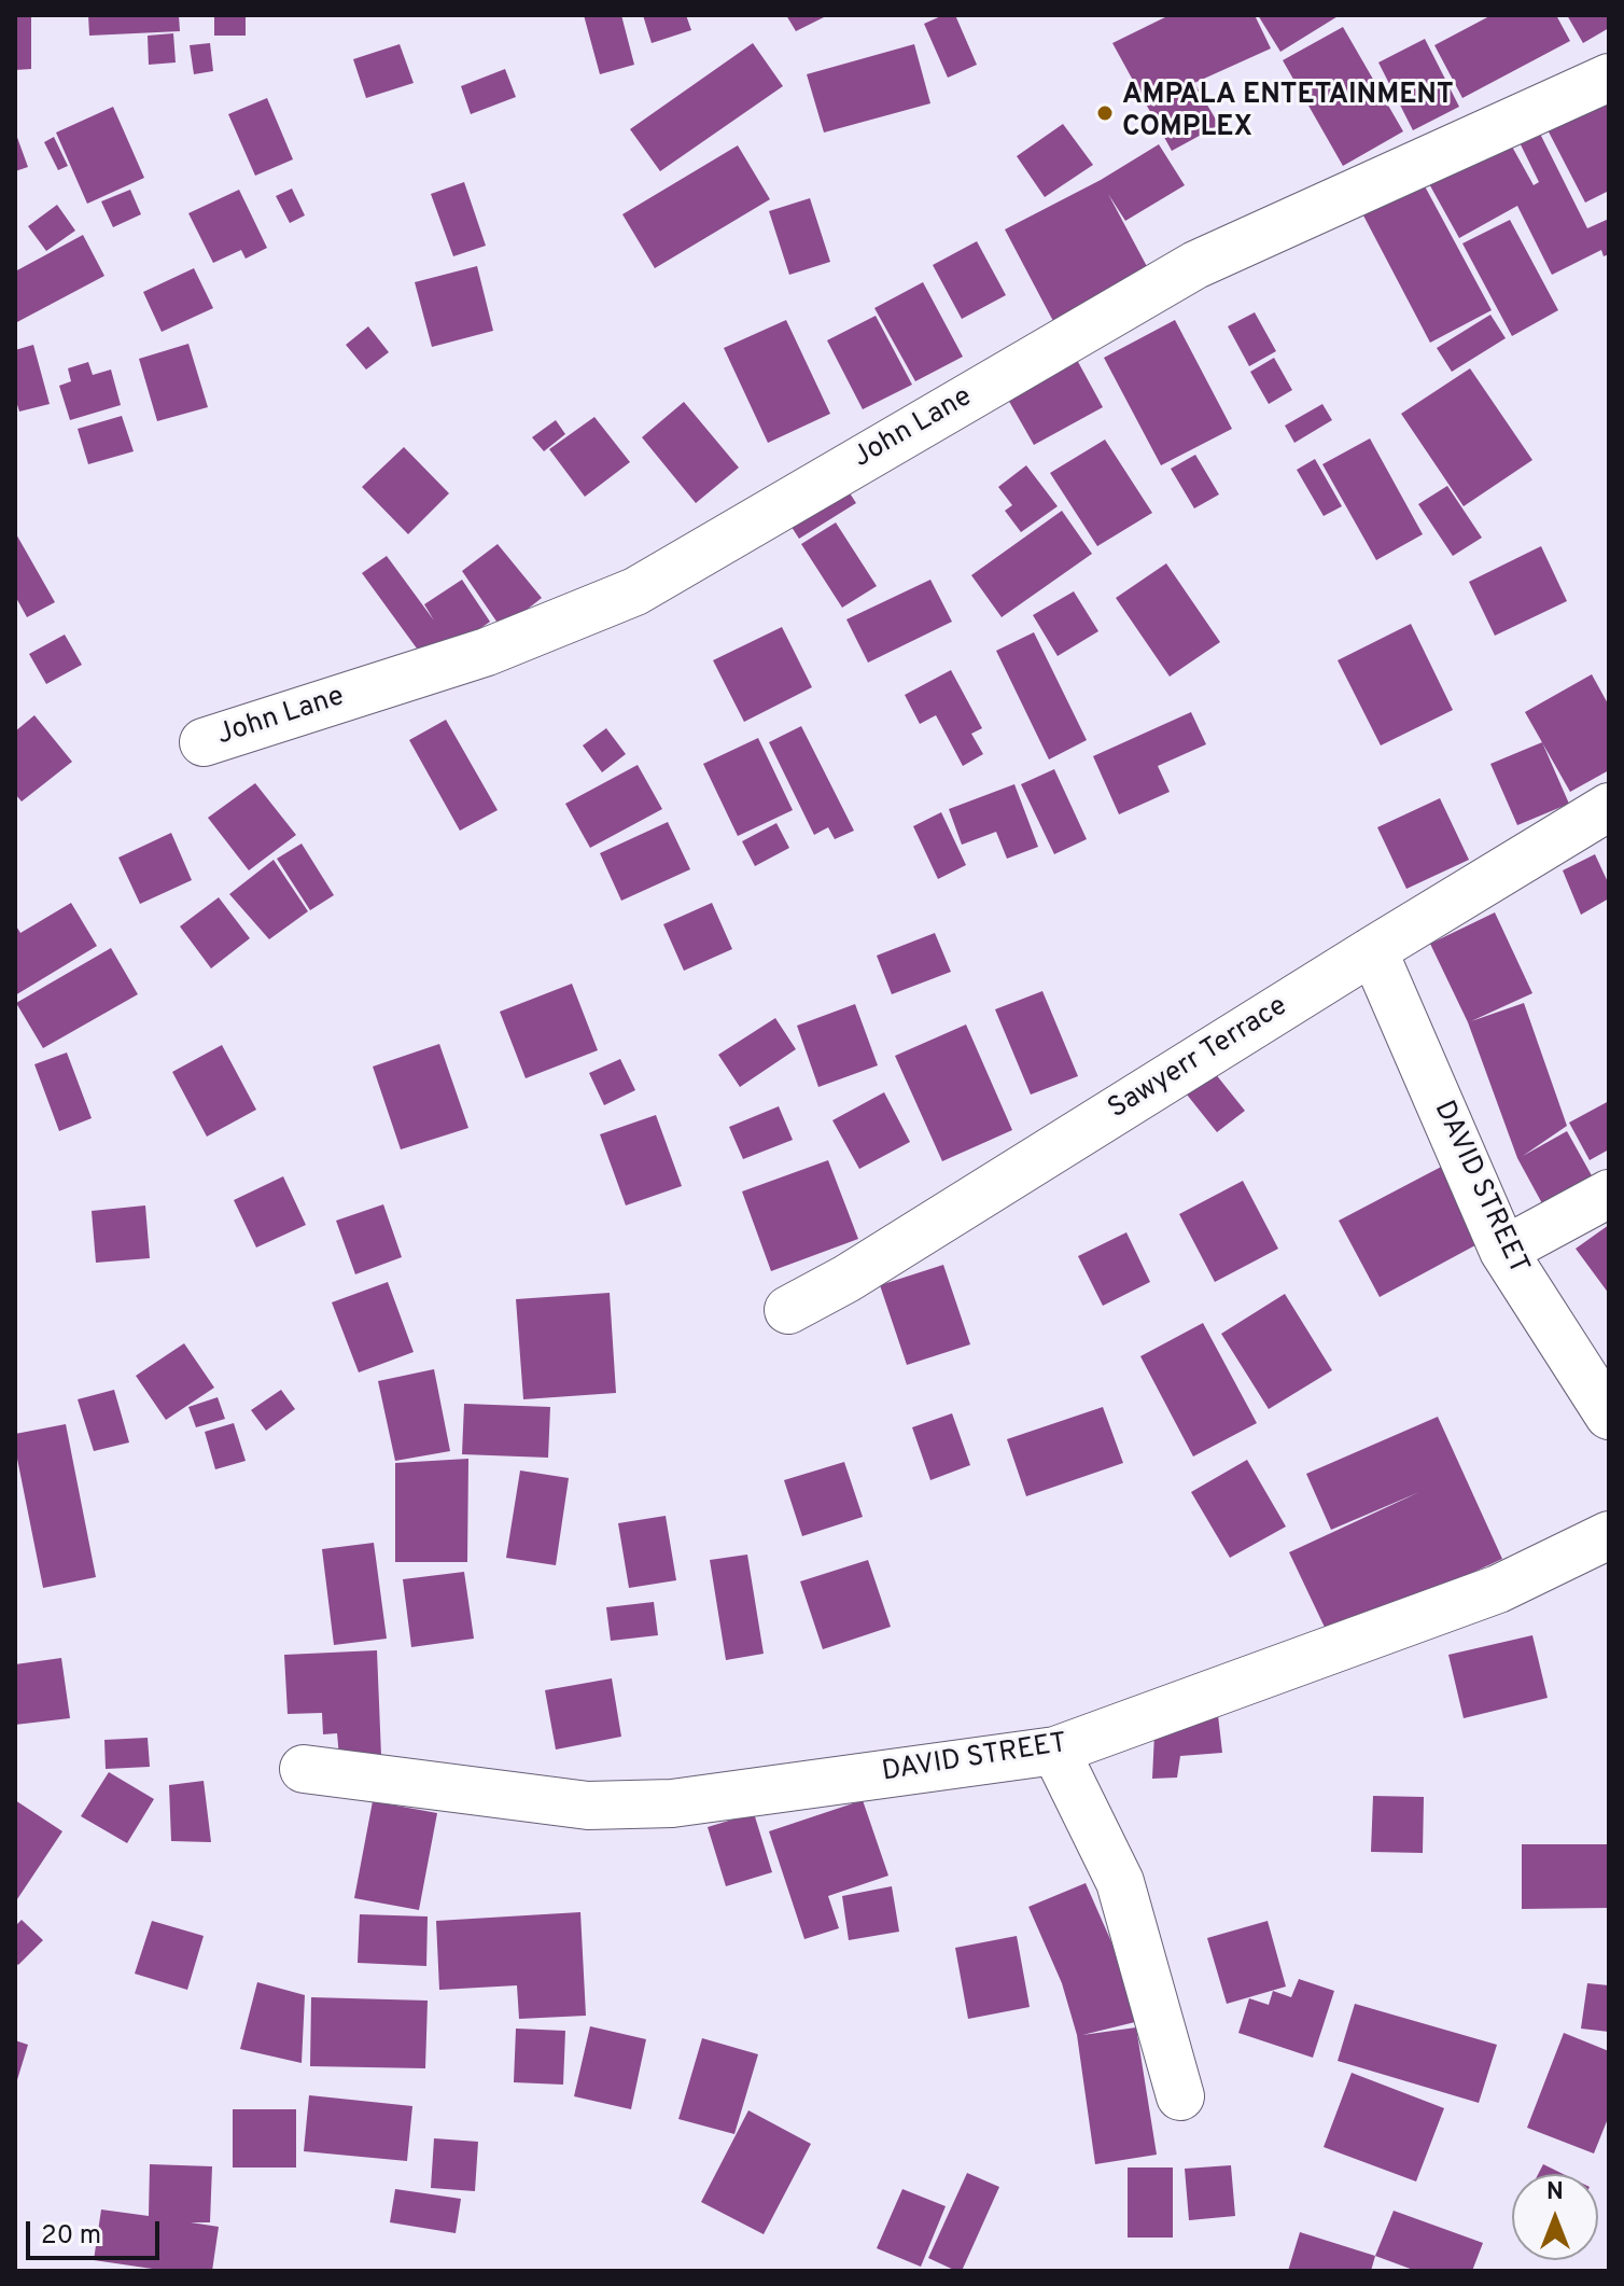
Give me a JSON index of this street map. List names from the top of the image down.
{
  "streets": {
    "street": ["John Lane", "Sawyerr Terrace", "DAVID STREET"]
  },
  "crossings": [
    ["Sawyerr Terrace", "DAVID STREET"]
  ],
  "places": ["AMPALA ENTETAINMENT COMPLEX"],
  "scale_bar": "20 m",
  "north": "top"
}
